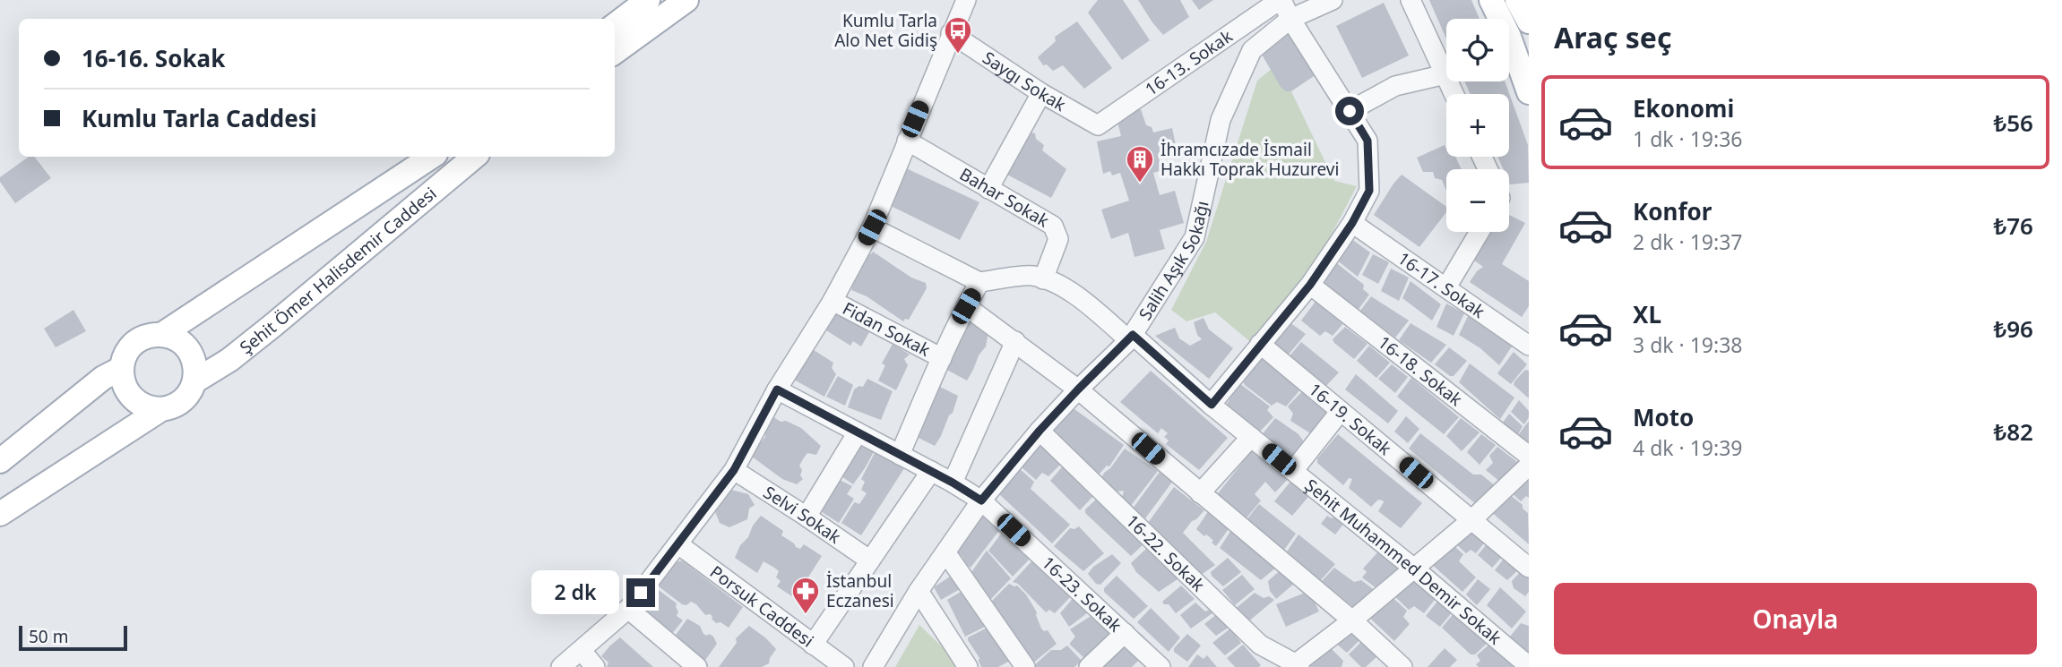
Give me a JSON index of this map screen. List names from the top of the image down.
{
  "streets": {
    "main road": ["Şehit Ömer Halisdemir Caddesi"],
    "street": [
      "16-13. Sokak",
      "Saygı Sokak",
      "Bahar Sokak",
      "Salih Aşık Sokağı",
      "16-17. Sokak",
      "Fidan Sokak",
      "16-18. Sokak",
      "16-19. Sokak",
      "Selvi Sokak",
      "16-22. Sokak",
      "Şehit Muhammed Demir Sokak",
      "16-23. Sokak",
      "Porsuk Caddesi"
    ]
  },
  "crossings": [
    ["16-13. Sokak", "Saygı Sokak"],
    ["Bahar Sokak", "Şehit Muhammed Demir Sokak"],
    ["Salih Aşık Sokağı", "16-22. Sokak"],
    ["Salih Aşık Sokağı", "Şehit Muhammed Demir Sokak"],
    ["Salih Aşık Sokağı", "16-23. Sokak"]
  ],
  "places": {
    "bus stop": ["Kumlu Tarla Alo Net Gidiş"],
    "building": ["İhramcızade İsmail Hakkı Toprak Huzurevi"],
    "pharmacy": ["İstanbul Eczanesi"]
  },
  "scale_bar": "50 m",
  "page": {
    "heading": "Araç seç",
    "map_buttons": ["+", "−"],
    "banner": ["16-16. Sokak", "Kumlu Tarla Caddesi"],
    "list": [
      {
        "name": "Ekonomi",
        "note": "1 dk · 19:36",
        "value": "₺56"
      },
      {
        "name": "Konfor",
        "note": "2 dk · 19:37",
        "value": "₺76"
      },
      {
        "name": "XL",
        "note": "3 dk · 19:38",
        "value": "₺96"
      },
      {
        "name": "Moto",
        "note": "4 dk · 19:39",
        "value": "₺82"
      }
    ],
    "bubble": "2 dk",
    "buttons": "Onayla",
    "scale": "50 m"
  }
}
